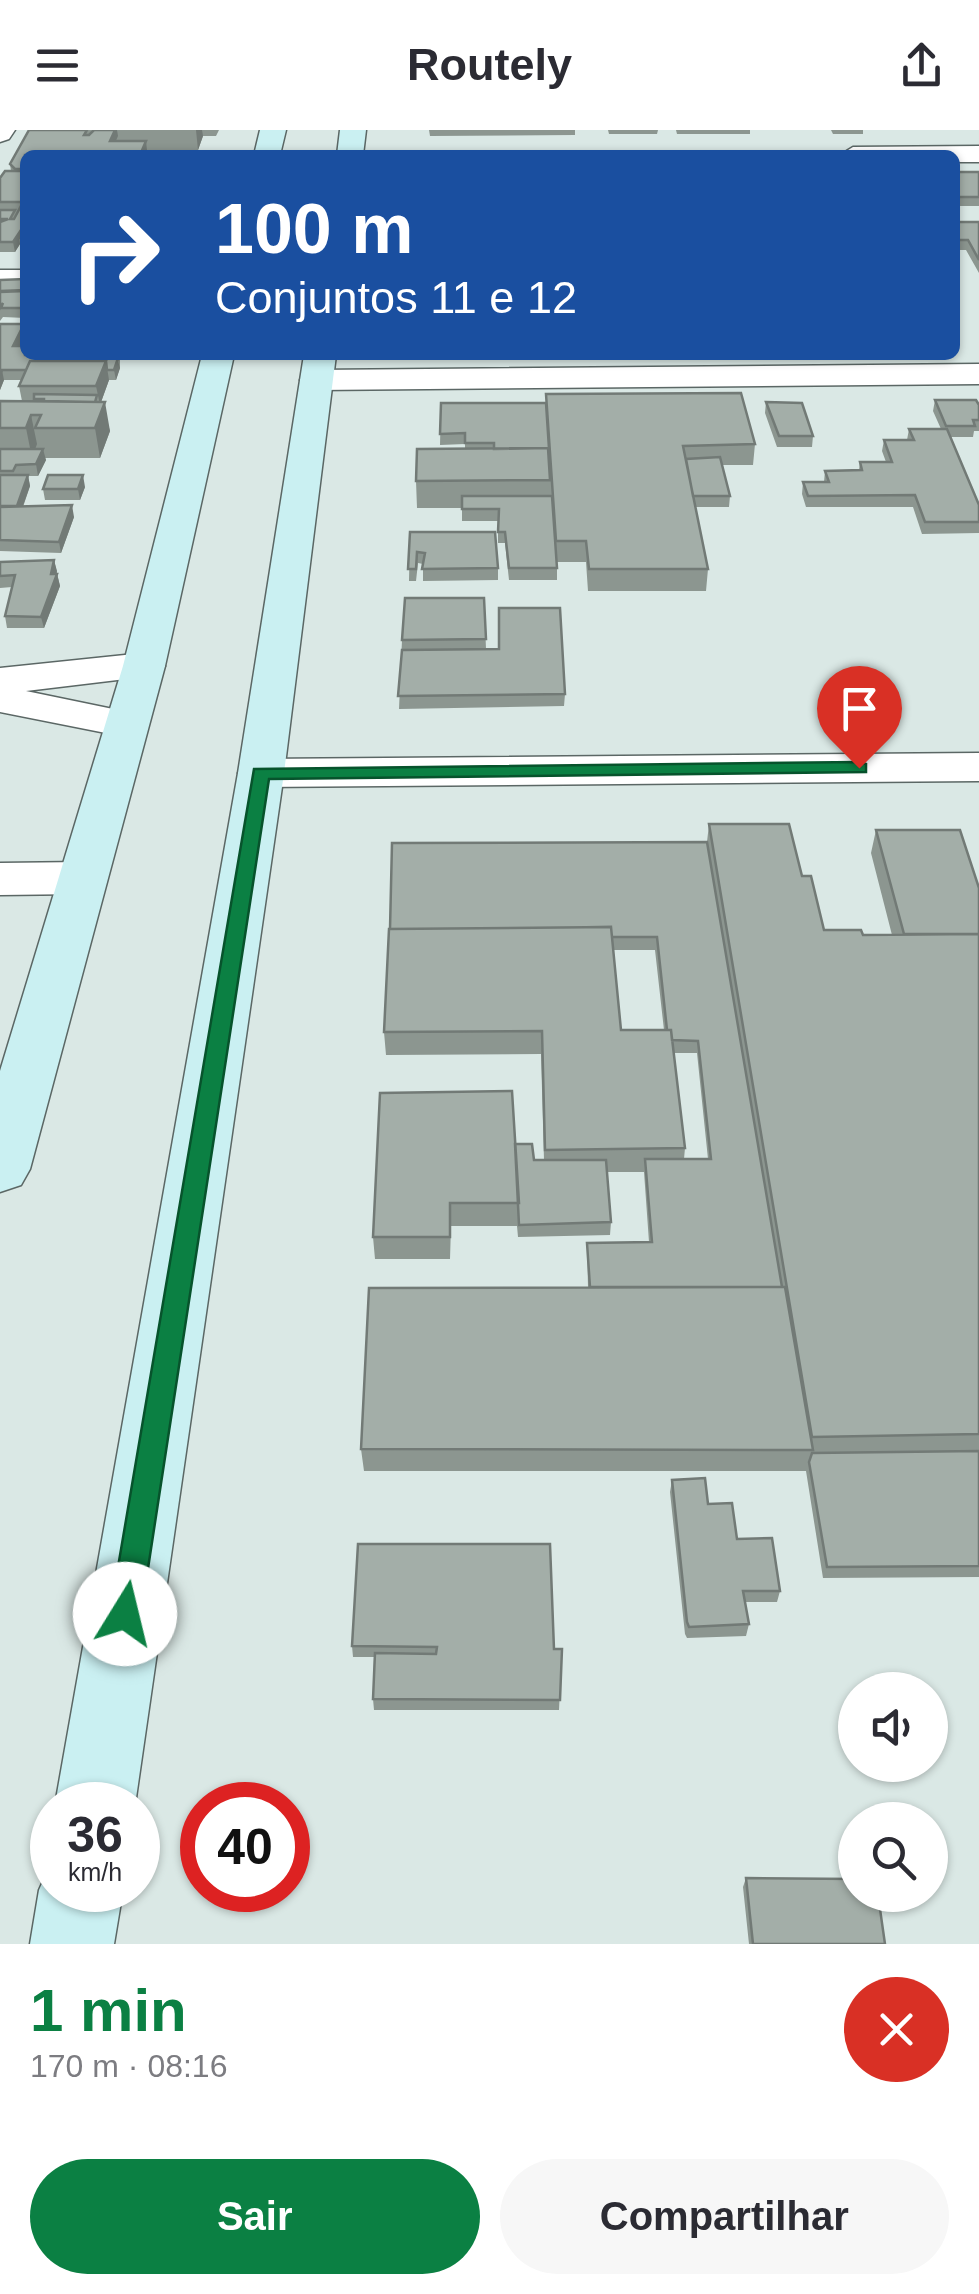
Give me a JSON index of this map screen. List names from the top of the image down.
{
  "page": {
    "header": "Routely",
    "turn": ["100 m", "Conjuntos 11 e 12"],
    "speed": "36 km/h",
    "limit": "40",
    "heading": ["1 min", "170 m · 08:16"],
    "buttons": ["Sair", "Compartilhar"]
  }
}
